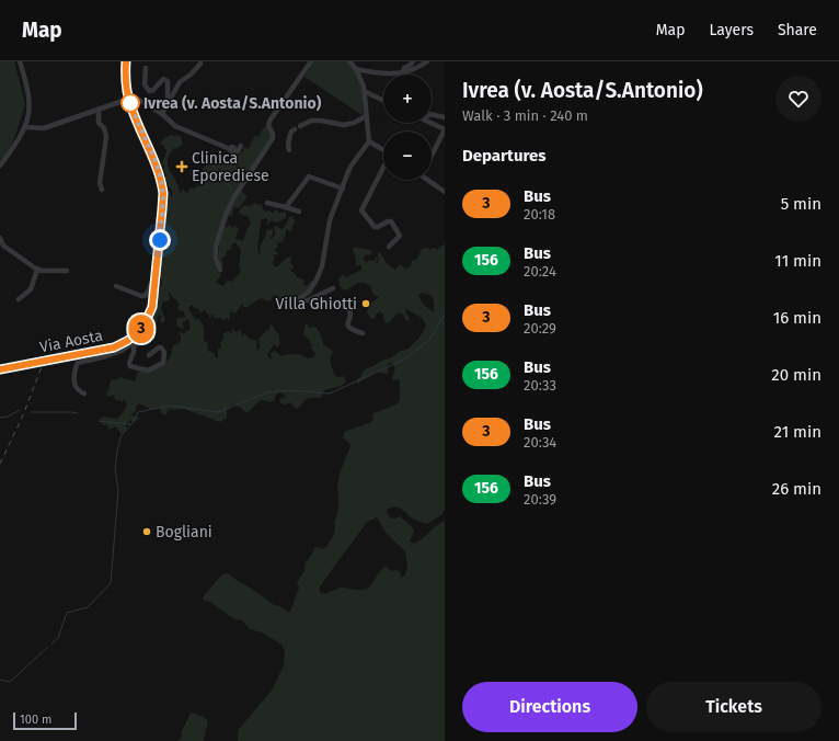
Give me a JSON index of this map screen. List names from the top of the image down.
{
  "streets": {
    "main road": ["Via Aosta"]
  },
  "places": {
    "other": ["Ivrea (v. Aosta/S.Antonio)", "Villa Ghiotti", "Bogliani"],
    "health": ["Clinica Eporediese"]
  },
  "lines": ["bus line 3"],
  "scale_bar": "100 m",
  "page": {
    "header": "Map",
    "nav": ["Map", "Layers", "Share"],
    "on_map": "3",
    "heading": [
      ["Ivrea (v. Aosta/S.Antonio)", "Walk · 3 min · 240 m"],
      "Departures"
    ],
    "map_buttons": ["+", "−"],
    "list": [
      {
        "mark": "3",
        "name": "Bus",
        "note": "20:18",
        "value": "5 min"
      },
      {
        "mark": "156",
        "name": "Bus",
        "note": "20:24",
        "value": "11 min"
      },
      {
        "mark": "3",
        "name": "Bus",
        "note": "20:29",
        "value": "16 min"
      },
      {
        "mark": "156",
        "name": "Bus",
        "note": "20:33",
        "value": "20 min"
      },
      {
        "mark": "3",
        "name": "Bus",
        "note": "20:34",
        "value": "21 min"
      },
      {
        "mark": "156",
        "name": "Bus",
        "note": "20:39",
        "value": "26 min"
      }
    ],
    "buttons": ["Directions", "Tickets"],
    "scale": "100 m"
  }
}
